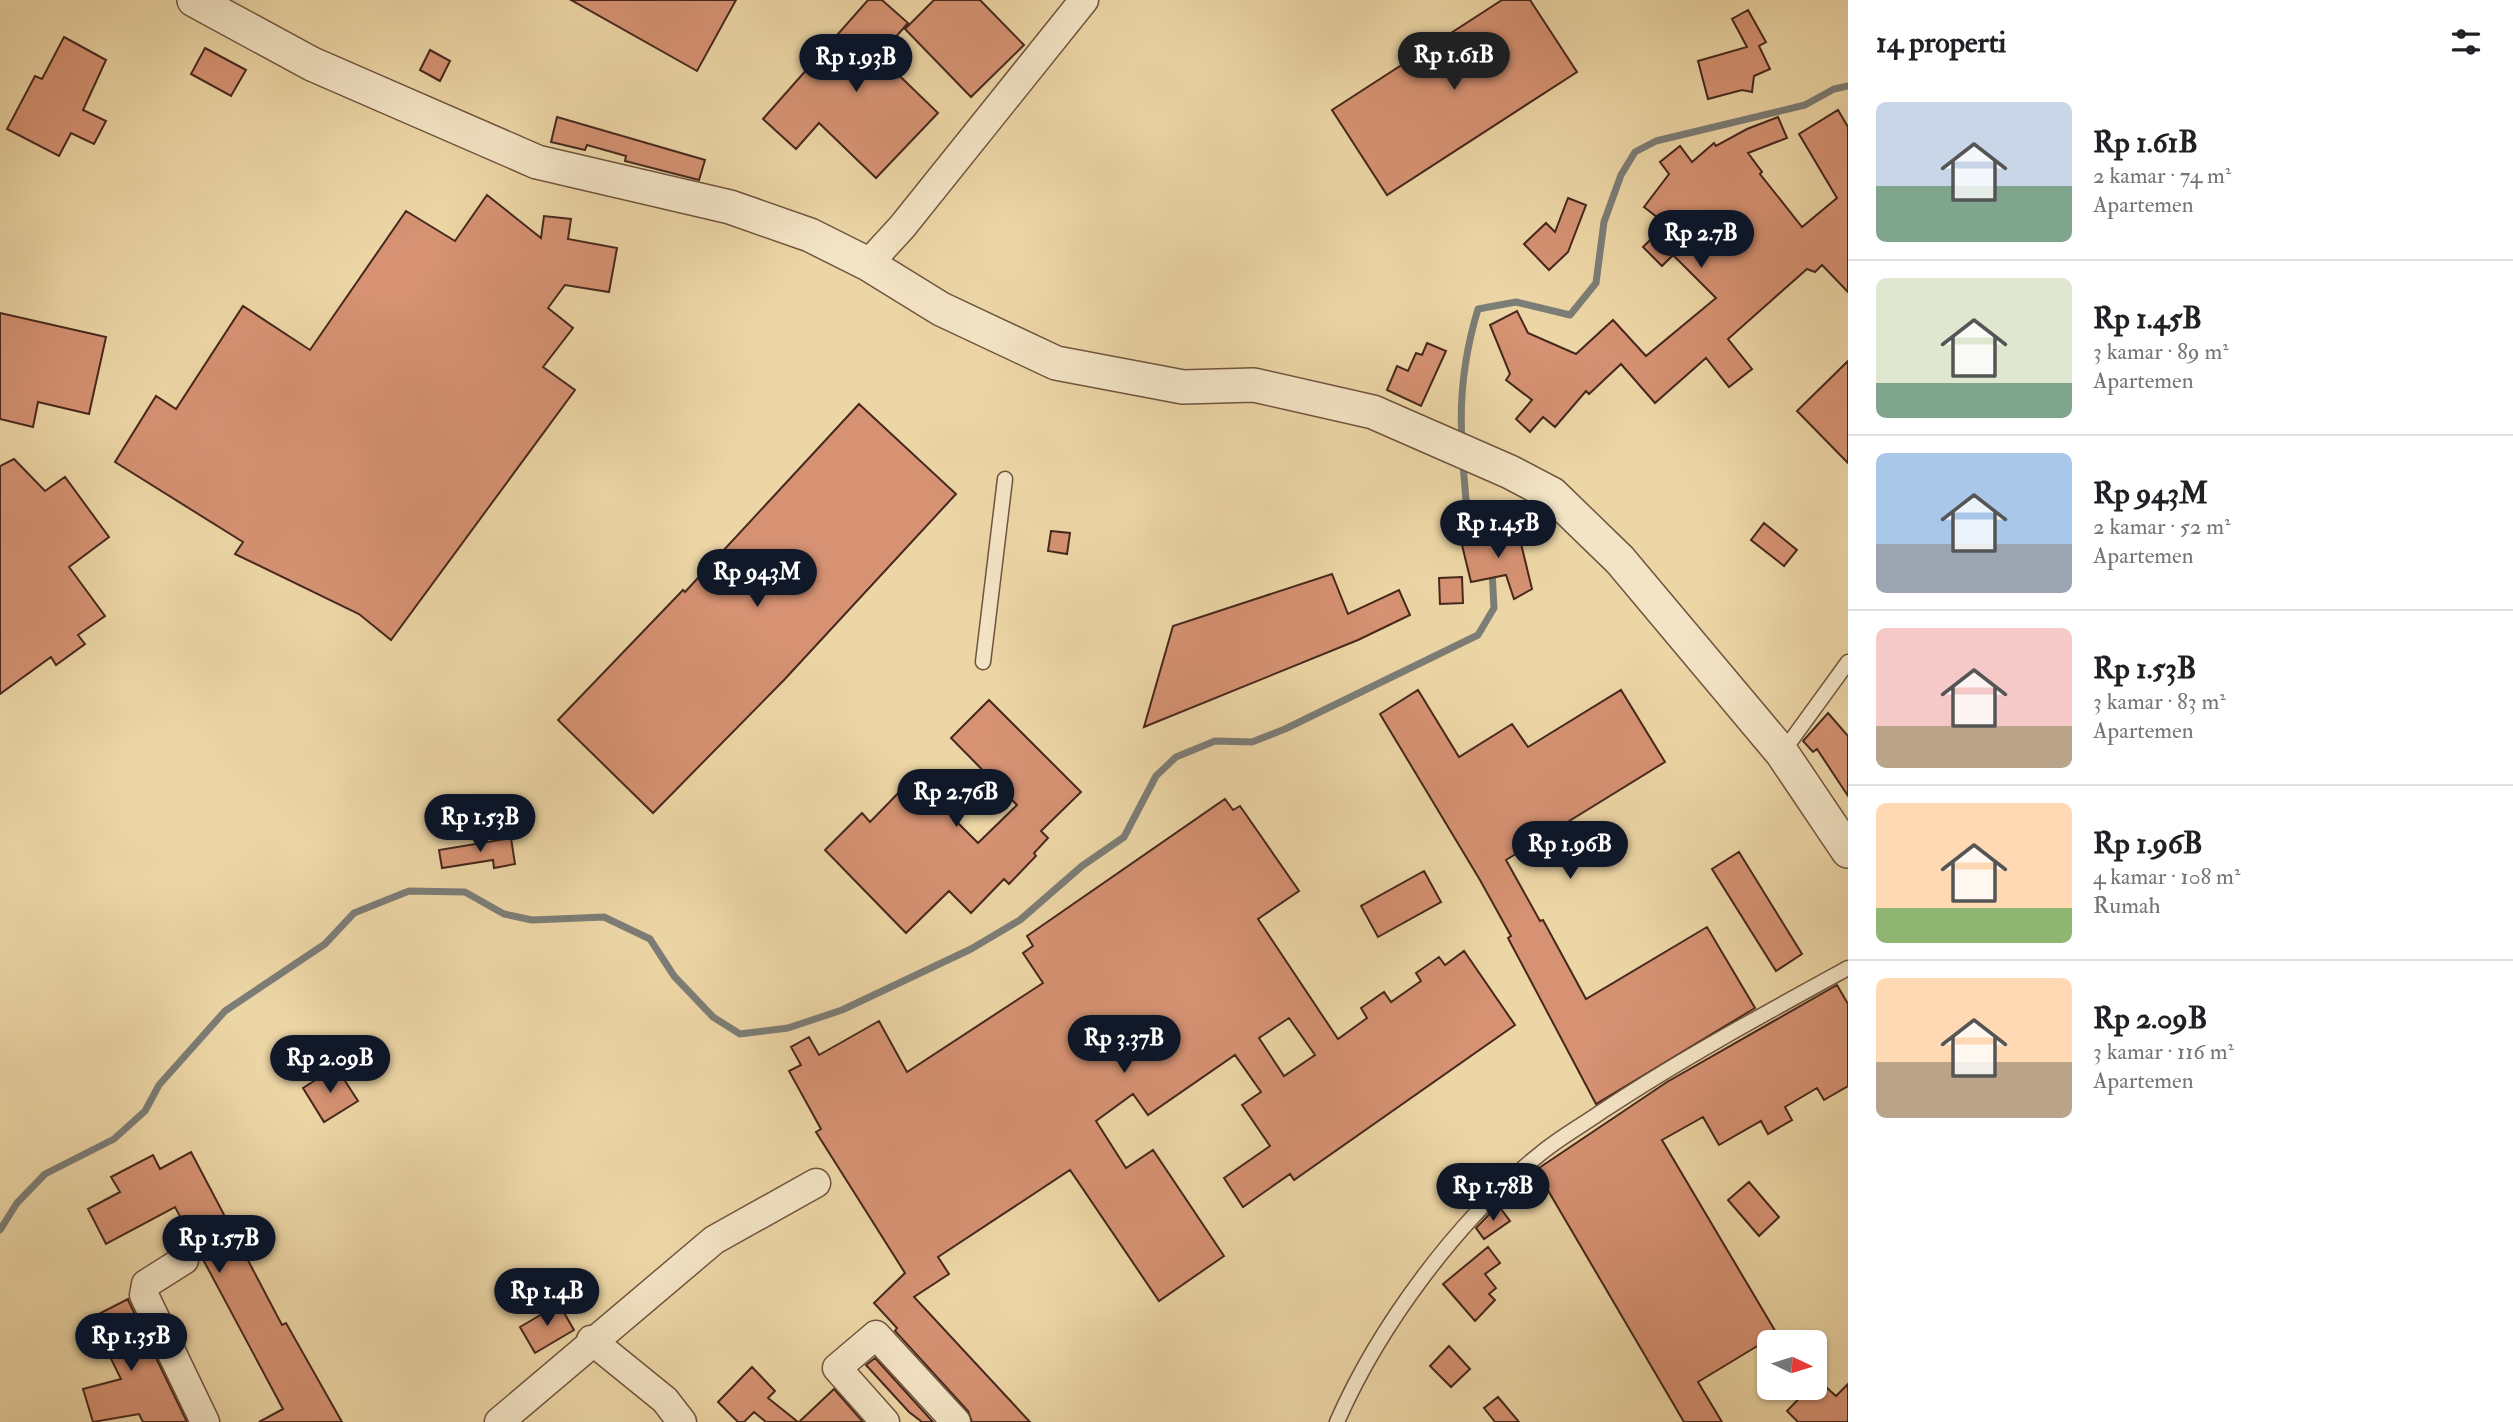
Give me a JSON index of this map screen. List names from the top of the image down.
{
  "north": "right",
  "page": {
    "heading": "14 properti",
    "price": [
      "Rp 1.61B",
      "Rp 1.93B",
      "Rp 2.7B",
      "Rp 1.45B",
      "Rp 943M",
      "Rp 2.76B",
      "Rp 1.53B",
      "Rp 1.96B",
      "Rp 3.37B",
      "Rp 2.09B",
      "Rp 1.78B",
      "Rp 1.57B",
      "Rp 1.4B",
      "Rp 1.35B"
    ],
    "list": [
      {
        "name": "Rp 1.61B",
        "note": "2 kamar · 74 m² · Apartemen"
      },
      {
        "name": "Rp 1.45B",
        "note": "3 kamar · 89 m² · Apartemen"
      },
      {
        "name": "Rp 943M",
        "note": "2 kamar · 52 m² · Apartemen"
      },
      {
        "name": "Rp 1.53B",
        "note": "3 kamar · 83 m² · Apartemen"
      },
      {
        "name": "Rp 1.96B",
        "note": "4 kamar · 108 m² · Rumah"
      },
      {
        "name": "Rp 2.09B",
        "note": "3 kamar · 116 m² · Apartemen"
      }
    ]
  }
}
